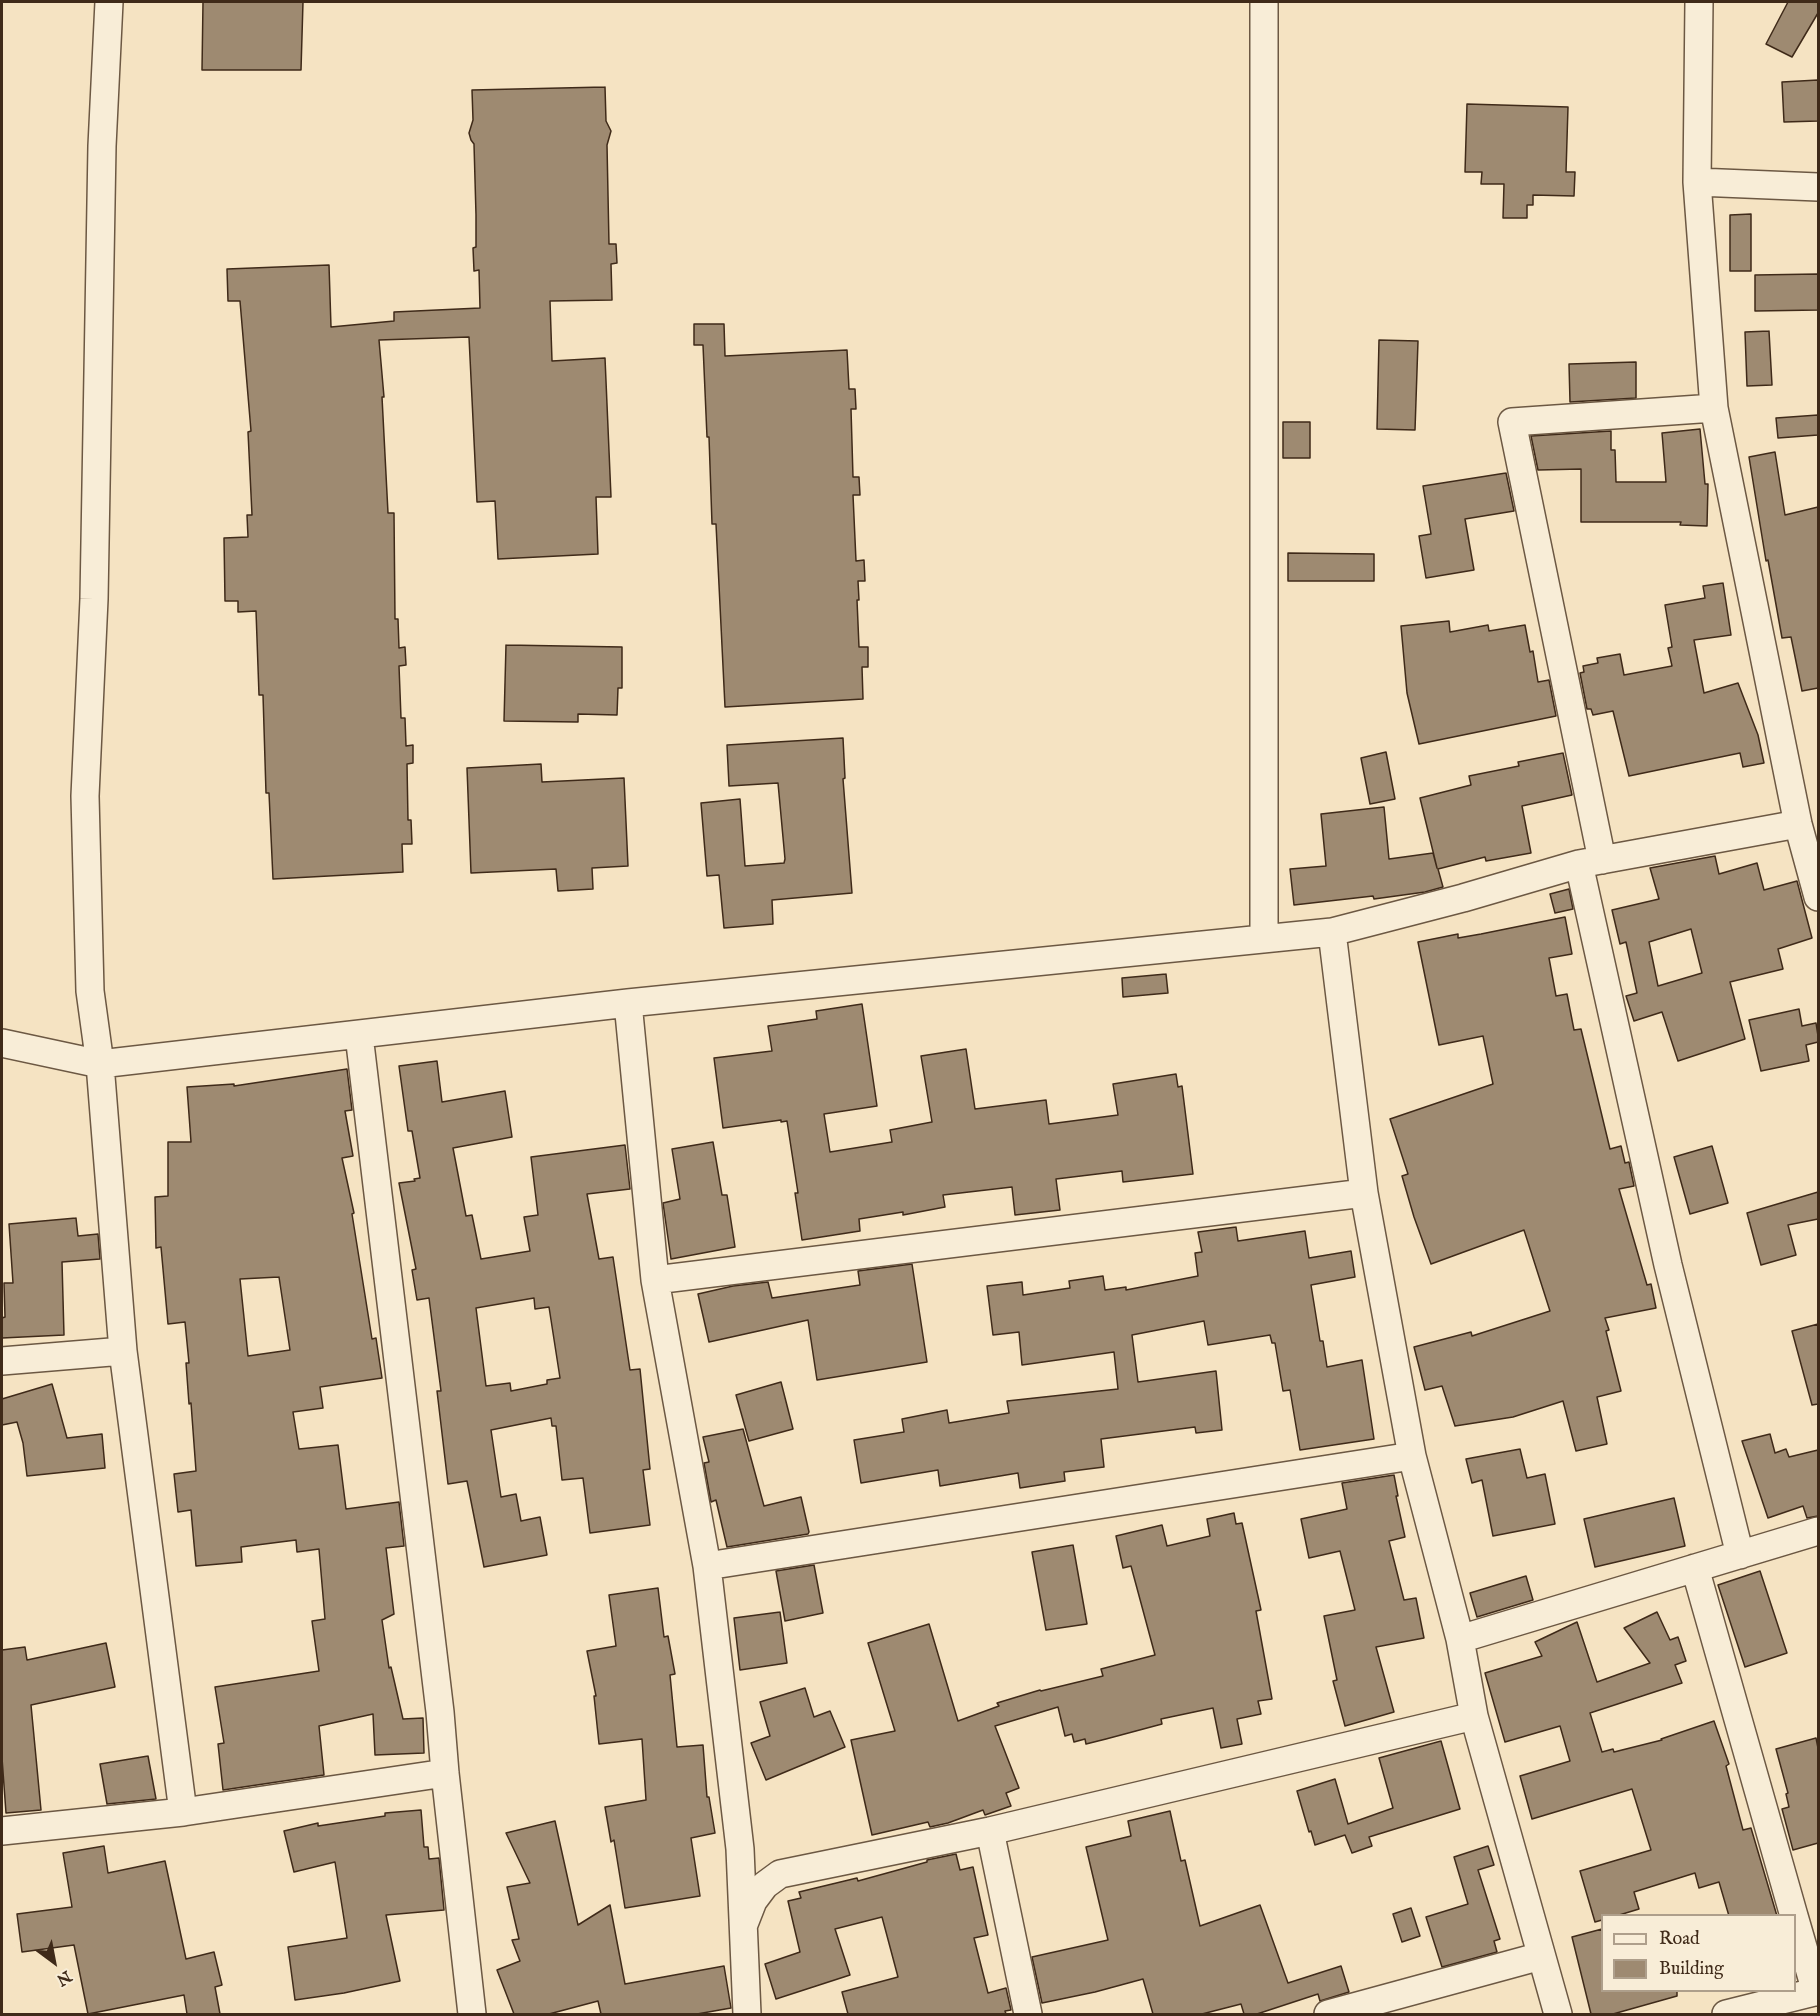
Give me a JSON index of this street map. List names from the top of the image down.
{
  "legend": ["Road", "Building"],
  "north": "bottom right"
}
